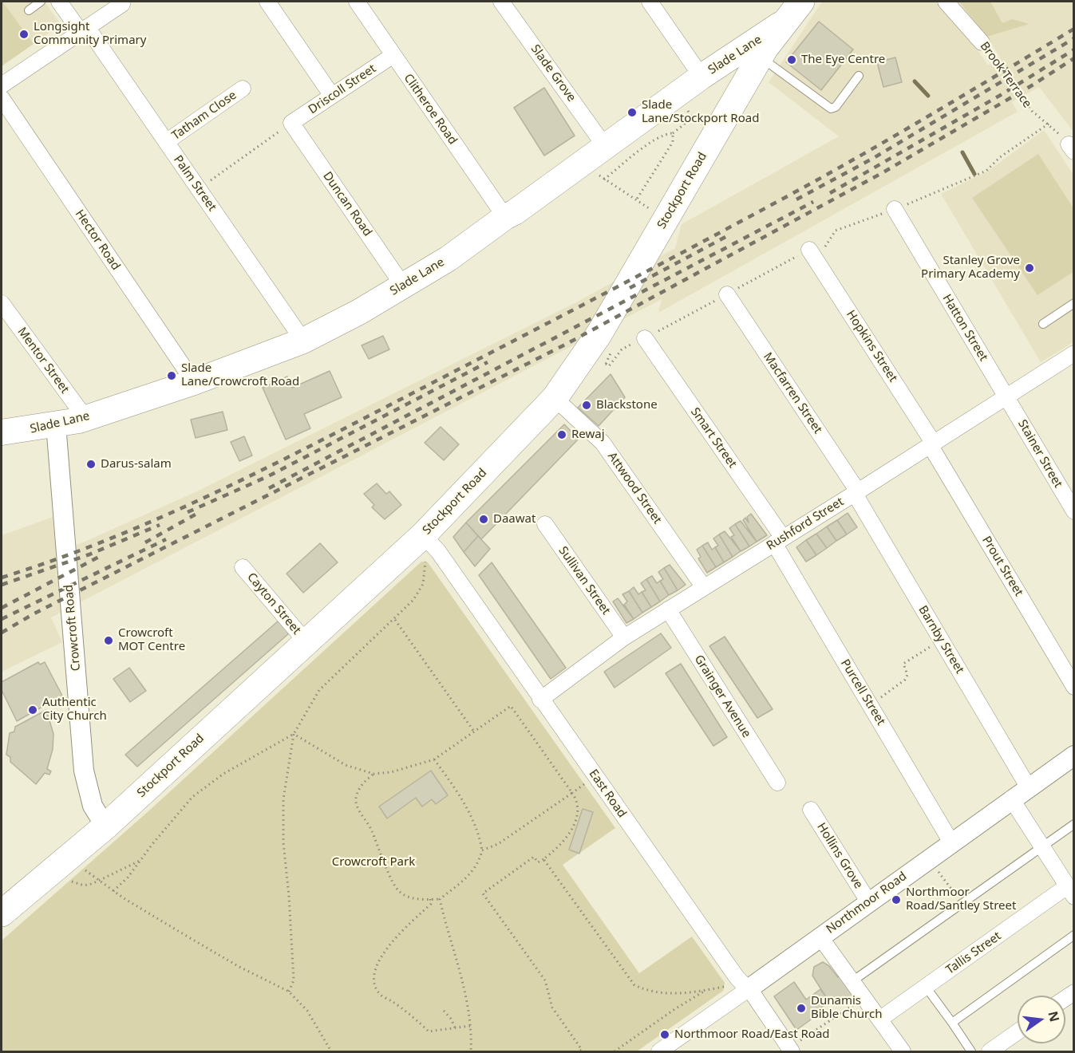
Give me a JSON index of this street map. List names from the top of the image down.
{
  "streets": {
    "highway": ["Stockport Road"],
    "main road": ["Slade Lane"],
    "street": [
      "Slade Grove",
      "Brook Terrace",
      "Driscoll Street",
      "Clitheroe Road",
      "Tatham Close",
      "Palm Street",
      "Duncan Road",
      "Hector Road",
      "Hatton Street",
      "Hopkins Street",
      "Mentor Street",
      "Macfarren Street",
      "Smart Street",
      "Stainer Street",
      "Attwood Street",
      "Rushford Street",
      "Prout Street",
      "Sullivan Street",
      "Cayton Street",
      "Crowcroft Road",
      "Barnby Street",
      "Purcell Street",
      "Grainger Avenue",
      "East Road",
      "Hollins Grove",
      "Northmoor Road",
      "Tallis Street"
    ]
  },
  "crossings": [
    ["Slade Lane", "Slade Grove"],
    ["Slade Lane", "Clitheroe Road"],
    ["Slade Lane", "Palm Street"],
    ["Slade Lane", "Stockport Road"],
    ["Slade Lane", "Duncan Road"],
    ["Slade Lane", "Hector Road"],
    ["Slade Lane", "Mentor Street"],
    ["Slade Lane", "Crowcroft Road"],
    ["Driscoll Street", "Clitheroe Road"],
    ["Driscoll Street", "Duncan Road"],
    ["Tatham Close", "Palm Street"],
    ["Stockport Road", "Attwood Street"],
    ["Stockport Road", "Cayton Street"],
    ["Stockport Road", "Crowcroft Road"],
    ["Stockport Road", "East Road"],
    ["Hatton Street", "Stainer Street"],
    ["Hatton Street", "Rushford Street"],
    ["Hopkins Street", "Rushford Street"],
    ["Hopkins Street", "Prout Street"],
    ["Macfarren Street", "Rushford Street"],
    ["Macfarren Street", "Barnby Street"],
    ["Smart Street", "Rushford Street"],
    ["Smart Street", "Purcell Street"],
    ["Stainer Street", "Rushford Street"],
    ["Attwood Street", "Rushford Street"],
    ["Rushford Street", "Prout Street"],
    ["Rushford Street", "Sullivan Street"],
    ["Rushford Street", "Barnby Street"],
    ["Rushford Street", "Purcell Street"],
    ["Rushford Street", "Grainger Avenue"],
    ["Rushford Street", "East Road"],
    ["Barnby Street", "Northmoor Road"],
    ["Purcell Street", "Northmoor Road"],
    ["East Road", "Northmoor Road"],
    ["Hollins Grove", "Northmoor Road"]
  ],
  "parks": ["Crowcroft Park"],
  "places": [
    "Longsight Community Primary",
    "The Eye Centre",
    "Slade Lane/Stockport Road",
    "Stanley Grove Primary Academy",
    "Slade Lane/Crowcroft Road",
    "Blackstone",
    "Rewaj",
    "Darus-salam",
    "Daawat",
    "Crowcroft MOT Centre",
    "Authentic City Church",
    "Northmoor Road/Santley Street",
    "Dunamis Bible Church",
    "Northmoor Road/East Road"
  ],
  "north": "right"
}
